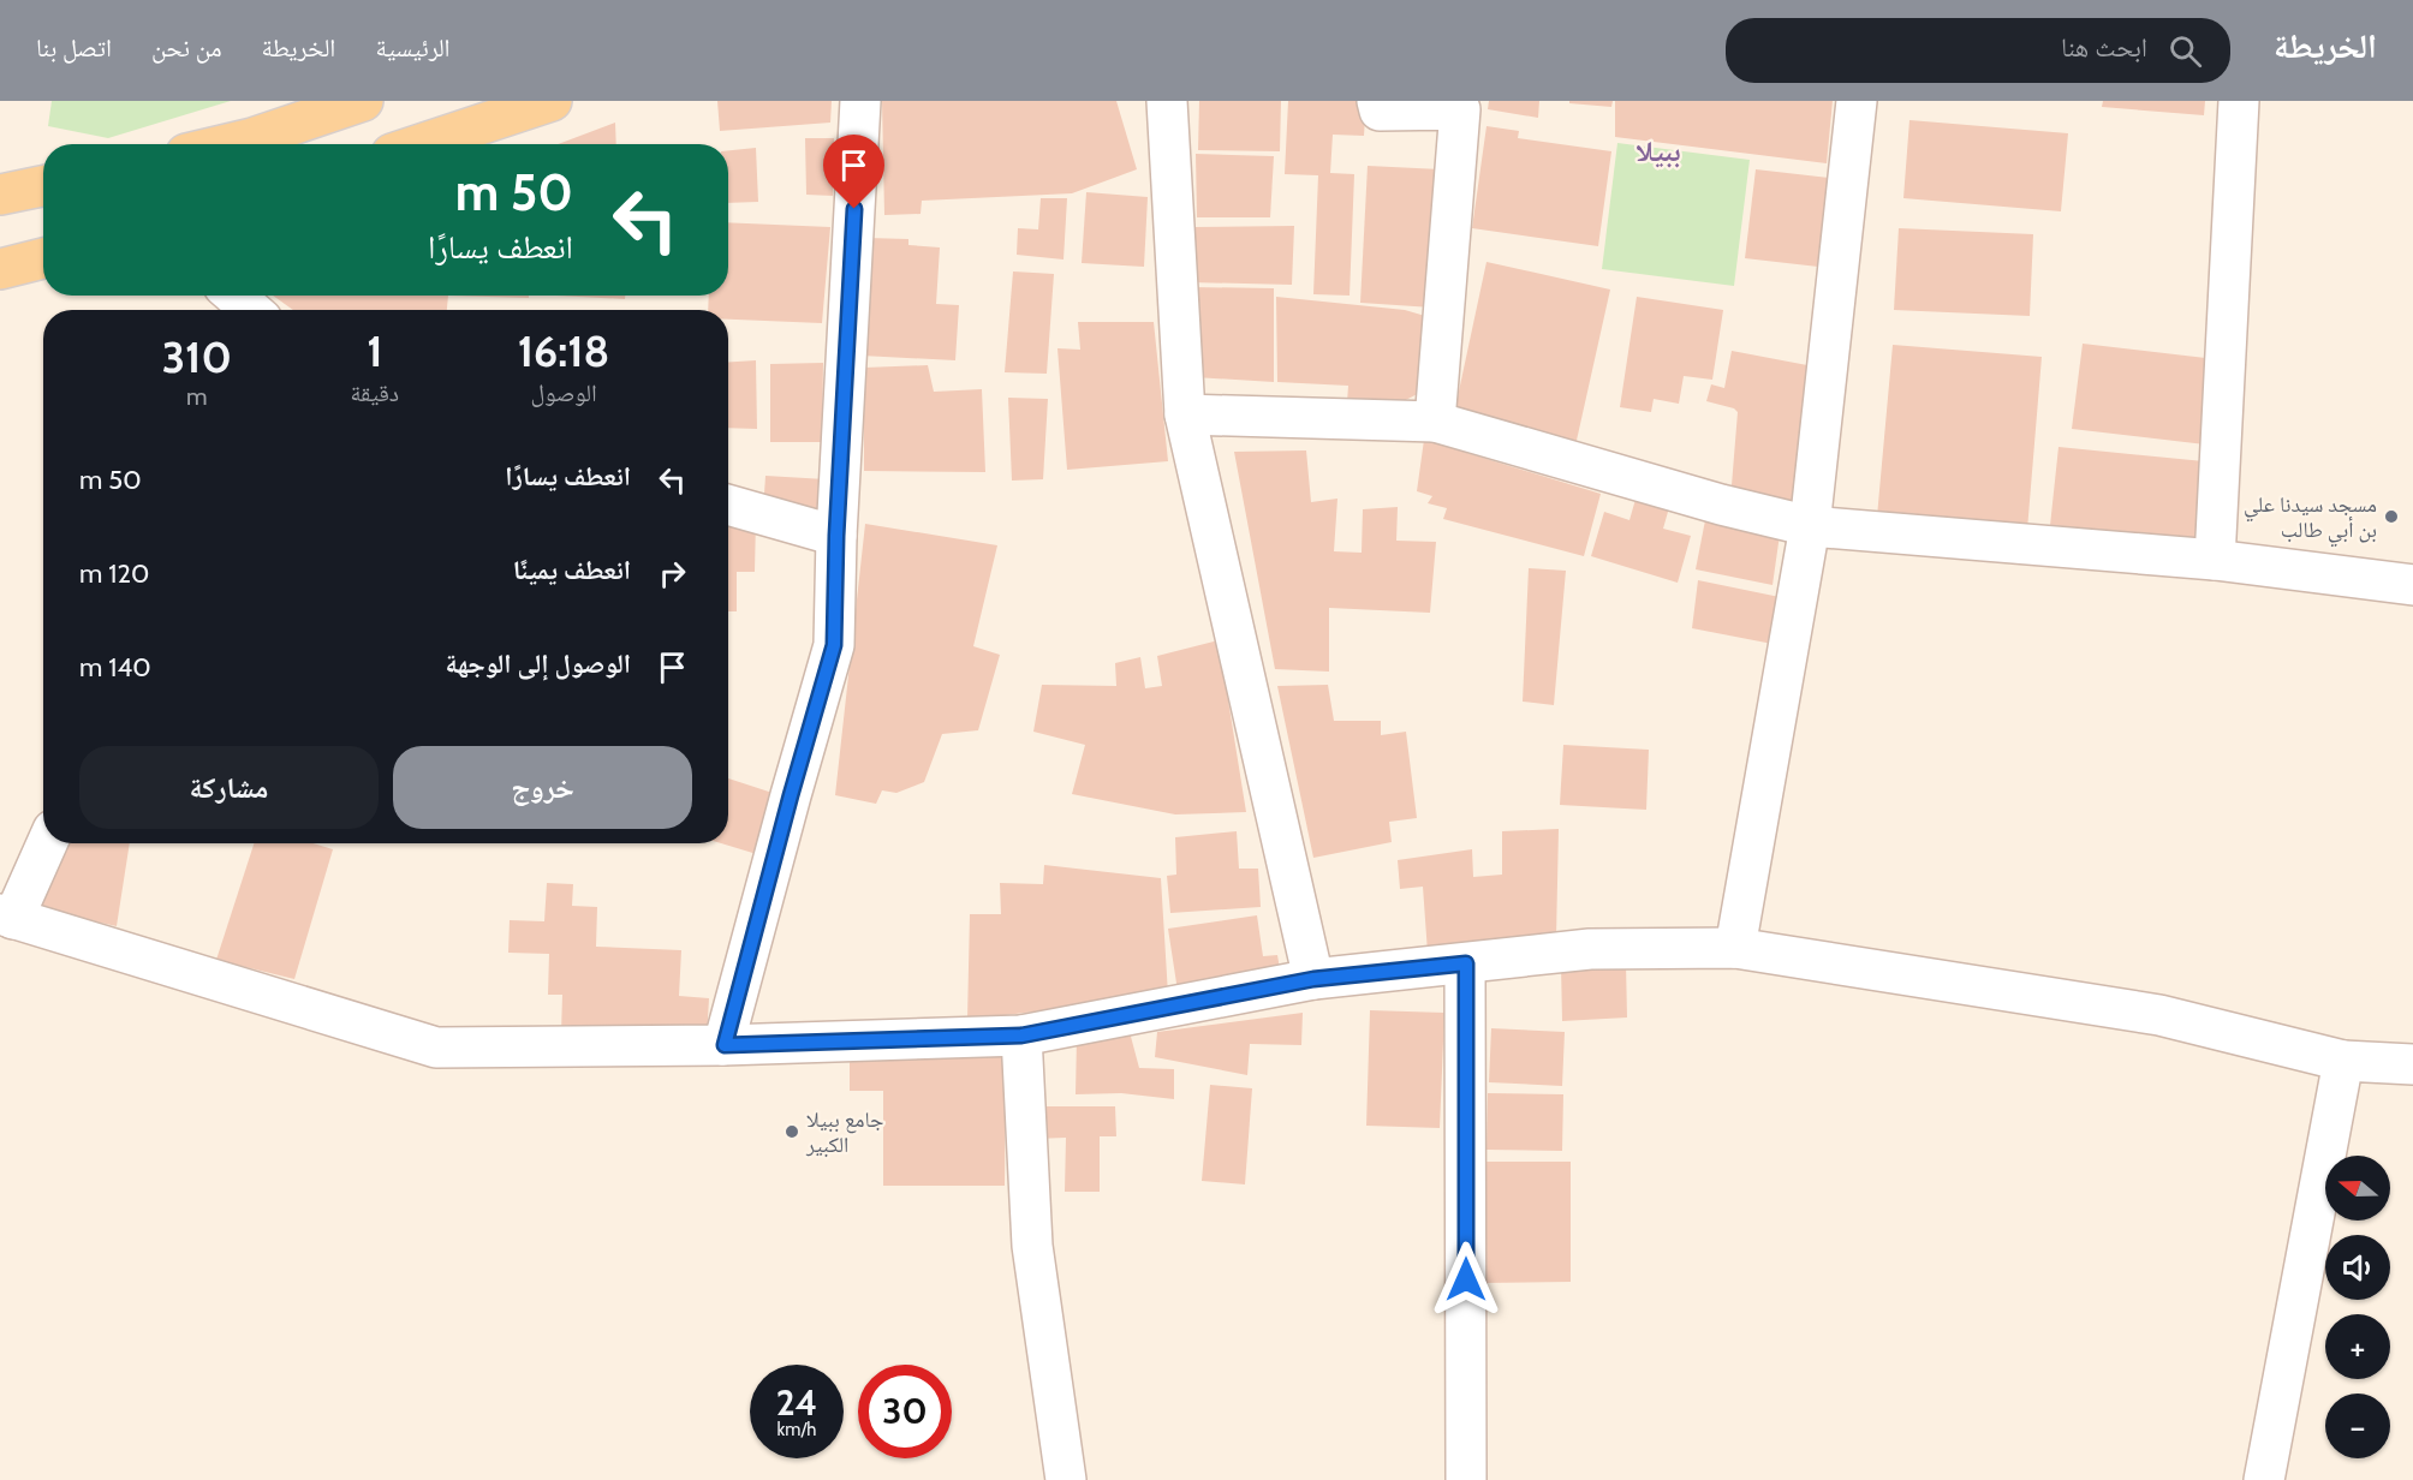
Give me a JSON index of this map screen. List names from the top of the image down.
{
  "districts": ["ببيلا"],
  "places": ["مسجد سيدنا علي بن أبي طالب", "جامع ببيلا الكبير"],
  "north": "left",
  "page": {
    "header": "الخريطة",
    "search": "ابحث هنا",
    "nav": [
      "الرئيسية",
      "الخريطة",
      "من نحن",
      "اتصل بنا"
    ],
    "turn": ["50 m", "انعطف يسارًا"],
    "eta": [
      "16:18",
      "الوصول",
      "1",
      "دقيقة",
      "310",
      "m"
    ],
    "list": [
      {
        "name": "انعطف يسارًا",
        "value": "50 m"
      },
      {
        "name": "انعطف يمينًا",
        "value": "120 m"
      },
      {
        "name": "الوصول إلى الوجهة",
        "value": "140 m"
      }
    ],
    "buttons": ["خروج", "مشاركة"],
    "map_buttons": ["+", "−"],
    "speed": "24 km/h",
    "limit": "30"
  }
}
